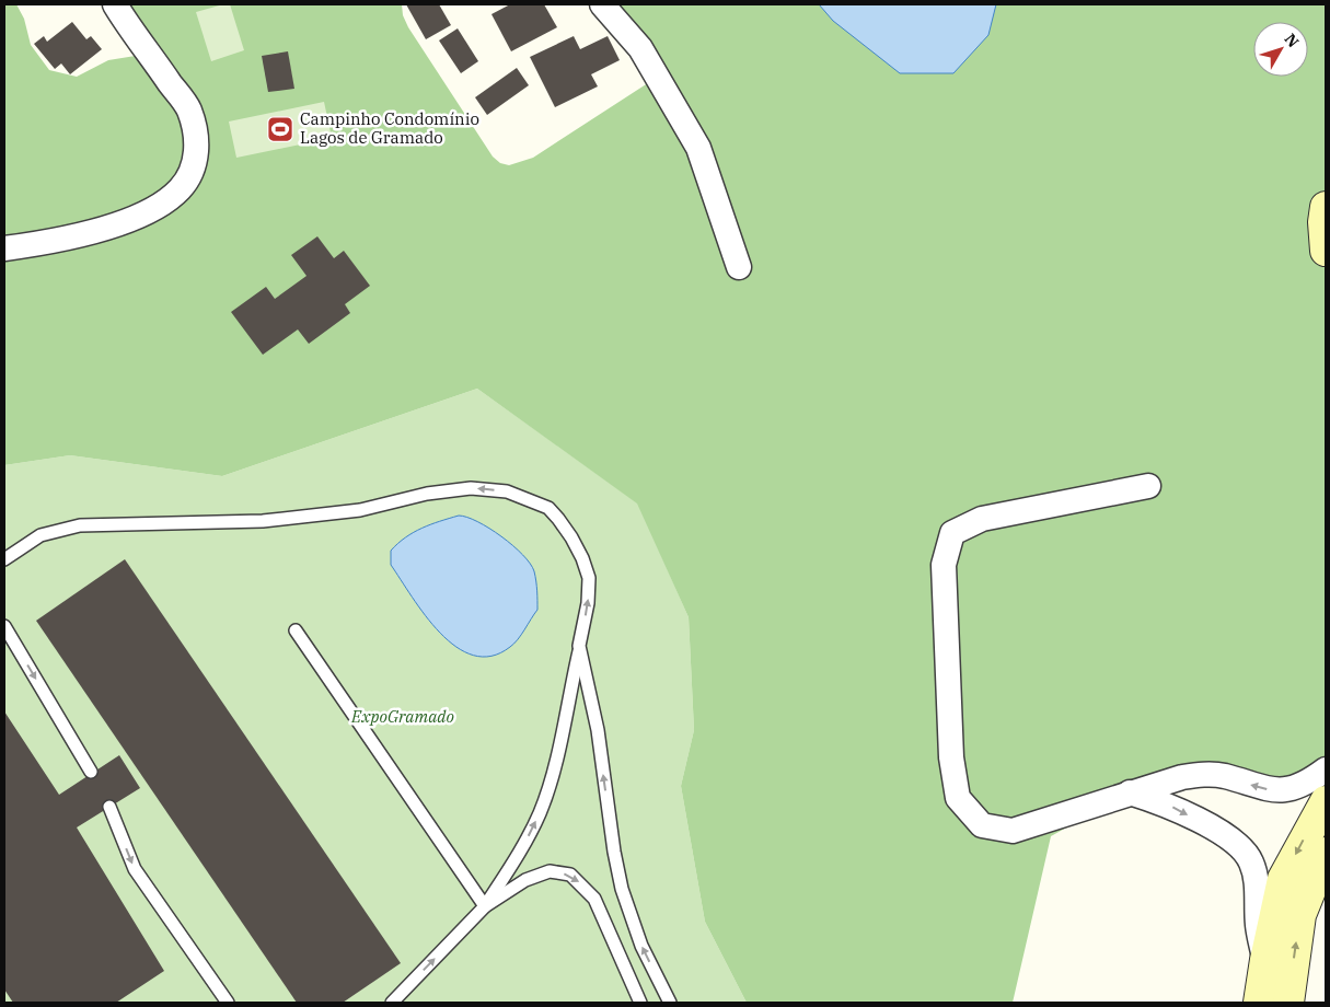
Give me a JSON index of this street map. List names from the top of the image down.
{
  "parks": ["ExpoGramado"],
  "places": {
    "sports": ["Campinho Condomínio Lagos de Gramado"]
  },
  "north": "top right"
}
